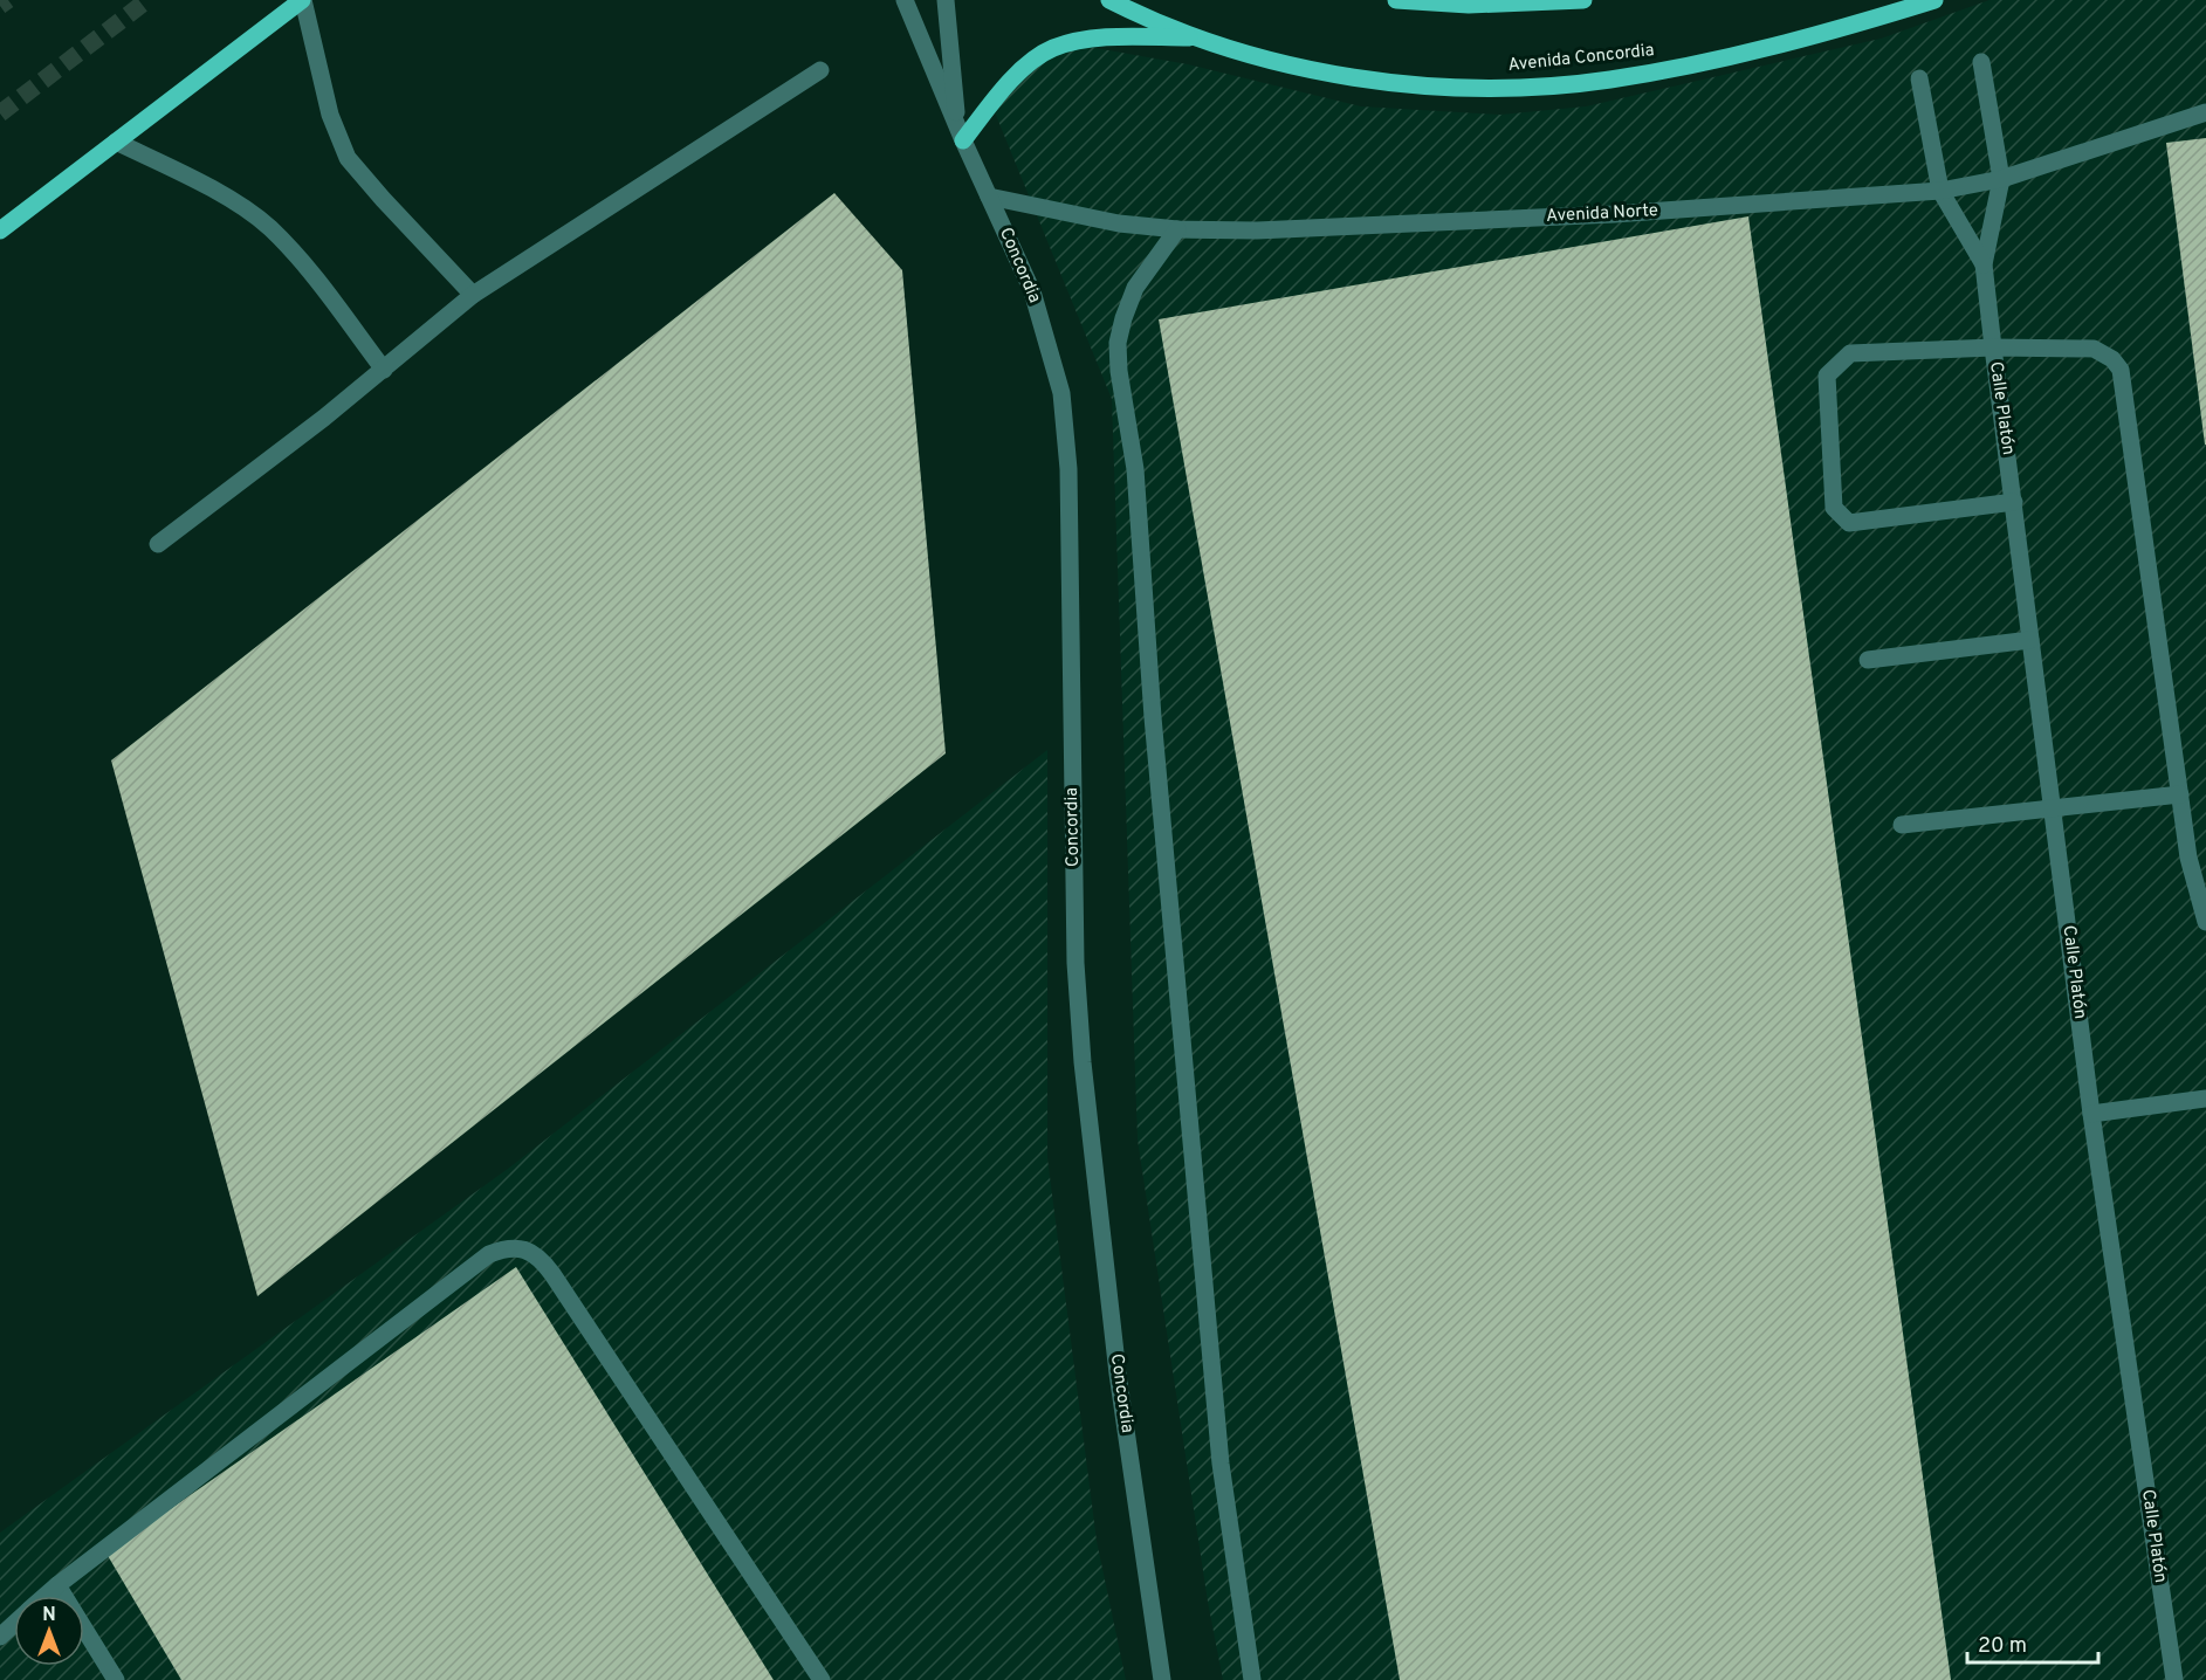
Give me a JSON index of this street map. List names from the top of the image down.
{
  "streets": {
    "main road": ["Avenida Concordia"],
    "street": ["Avenida Norte", "Concordia", "Calle Platón"]
  },
  "crossings": [
    ["Avenida Norte", "Concordia"],
    ["Avenida Norte", "Calle Platón"]
  ],
  "scale_bar": "20 m",
  "north": "top"
}
